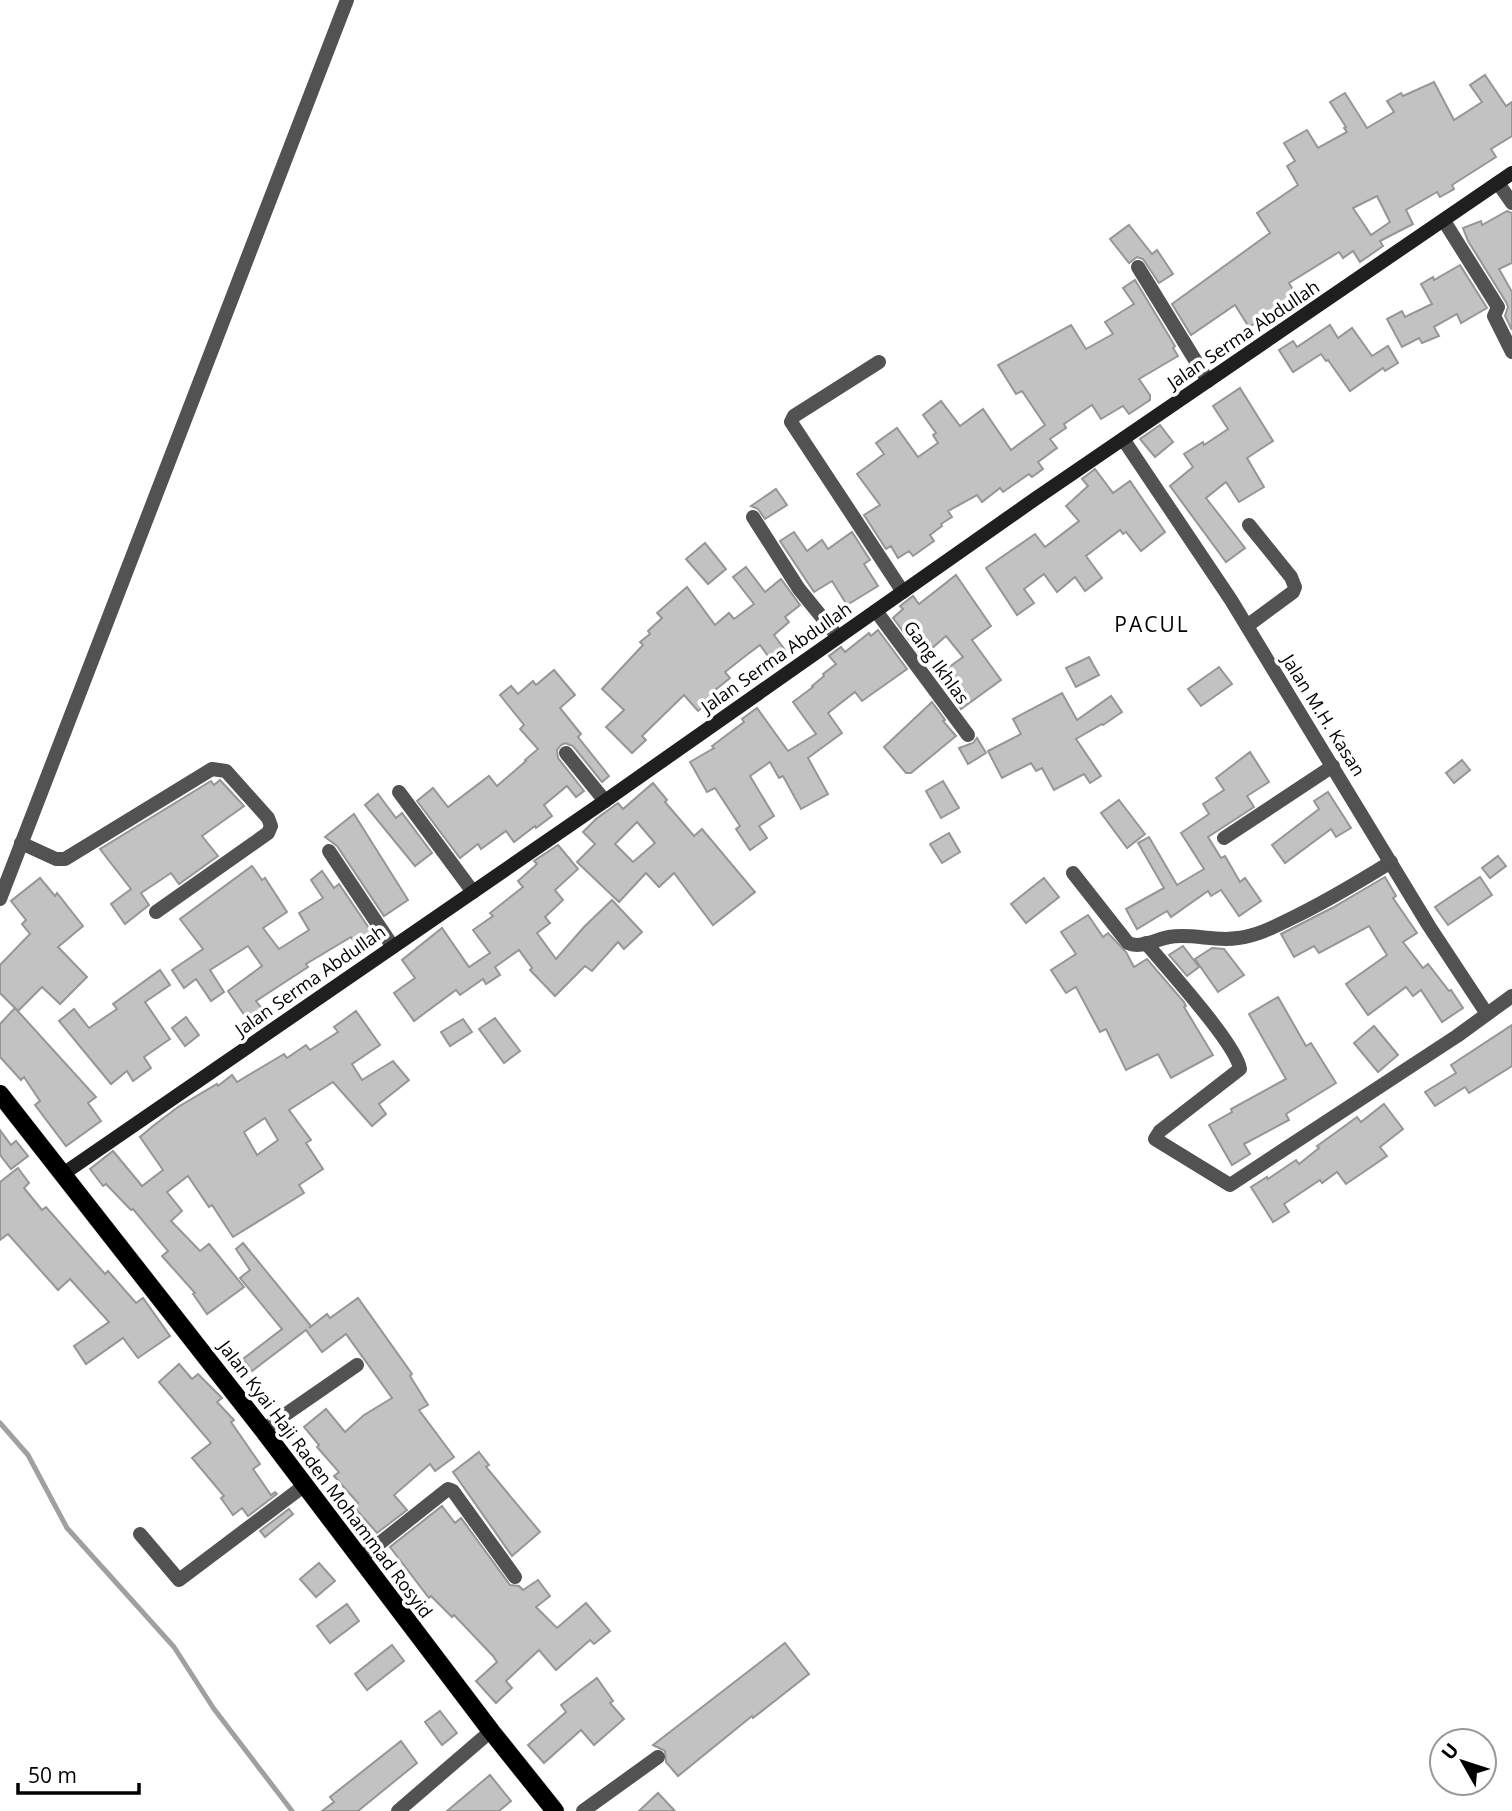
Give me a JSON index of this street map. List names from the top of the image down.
{
  "streets": {
    "main road": ["Jalan Serma Abdullah", "Jalan Kyai Haji Raden Mohammad Rosyid"],
    "street": ["Gang Ikhlas", "Jalan M.H. Kasan"]
  },
  "crossings": [
    ["Jalan Serma Abdullah", "Gang Ikhlas"],
    ["Jalan Serma Abdullah", "Jalan M.H. Kasan"],
    ["Jalan Serma Abdullah", "Jalan Kyai Haji Raden Mohammad Rosyid"]
  ],
  "districts": ["PACUL"],
  "scale_bar": "50 m",
  "north": "top left"
}
